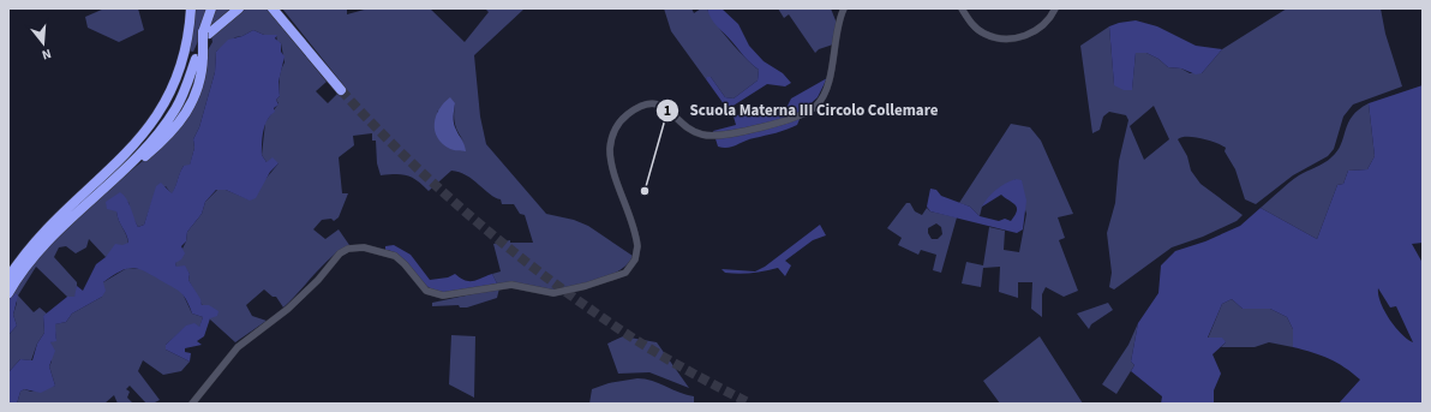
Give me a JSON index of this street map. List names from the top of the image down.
{
  "places": ["Scuola Materna III Circolo Collemare"],
  "north": "bottom"
}
